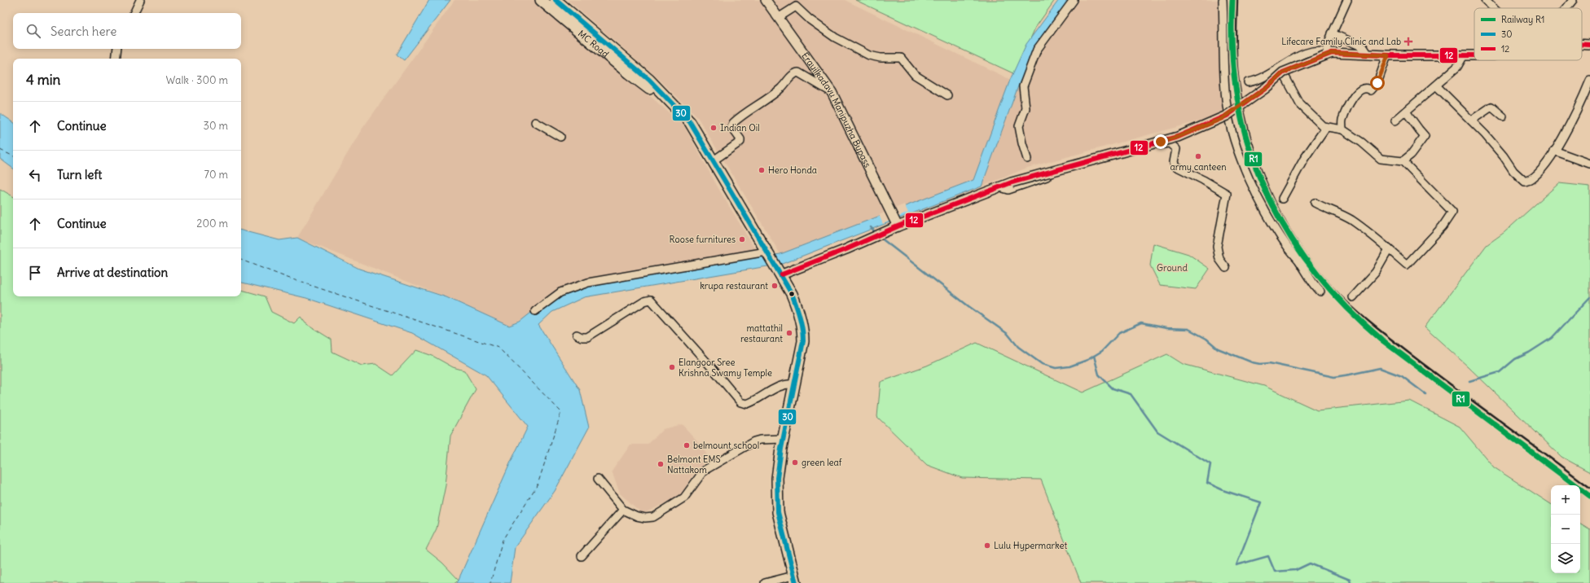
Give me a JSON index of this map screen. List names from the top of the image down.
{
  "streets": {
    "highway": ["MC Road"],
    "main road": ["Erayilkadavu Manipuzha Bypass"]
  },
  "parks": ["Ground"],
  "places": {
    "health": ["Lifecare Family Clinic and Lab"],
    "other": [
      "Indian Oil",
      "army canteen",
      "Hero Honda",
      "Roose furnitures",
      "krupa restaurant",
      "mattathil restaurant",
      "Elangoor Sree Krishna Swamy Temple",
      "belmount school",
      "green leaf",
      "Belmont EMS Nattakom",
      "Lulu Hypermarket"
    ]
  },
  "lines": ["rail line R1", "transit line 30", "transit line 12"],
  "legend": ["Railway R1", "30", "12"],
  "page": {
    "search": "Search here",
    "heading": ["4 min", "Walk · 300 m"],
    "list": [
      ["Continue", "30 m"],
      ["Turn left", "70 m"],
      ["Continue", "200 m"],
      "Arrive at destination"
    ],
    "map_buttons": ["+", "−"]
  }
}
